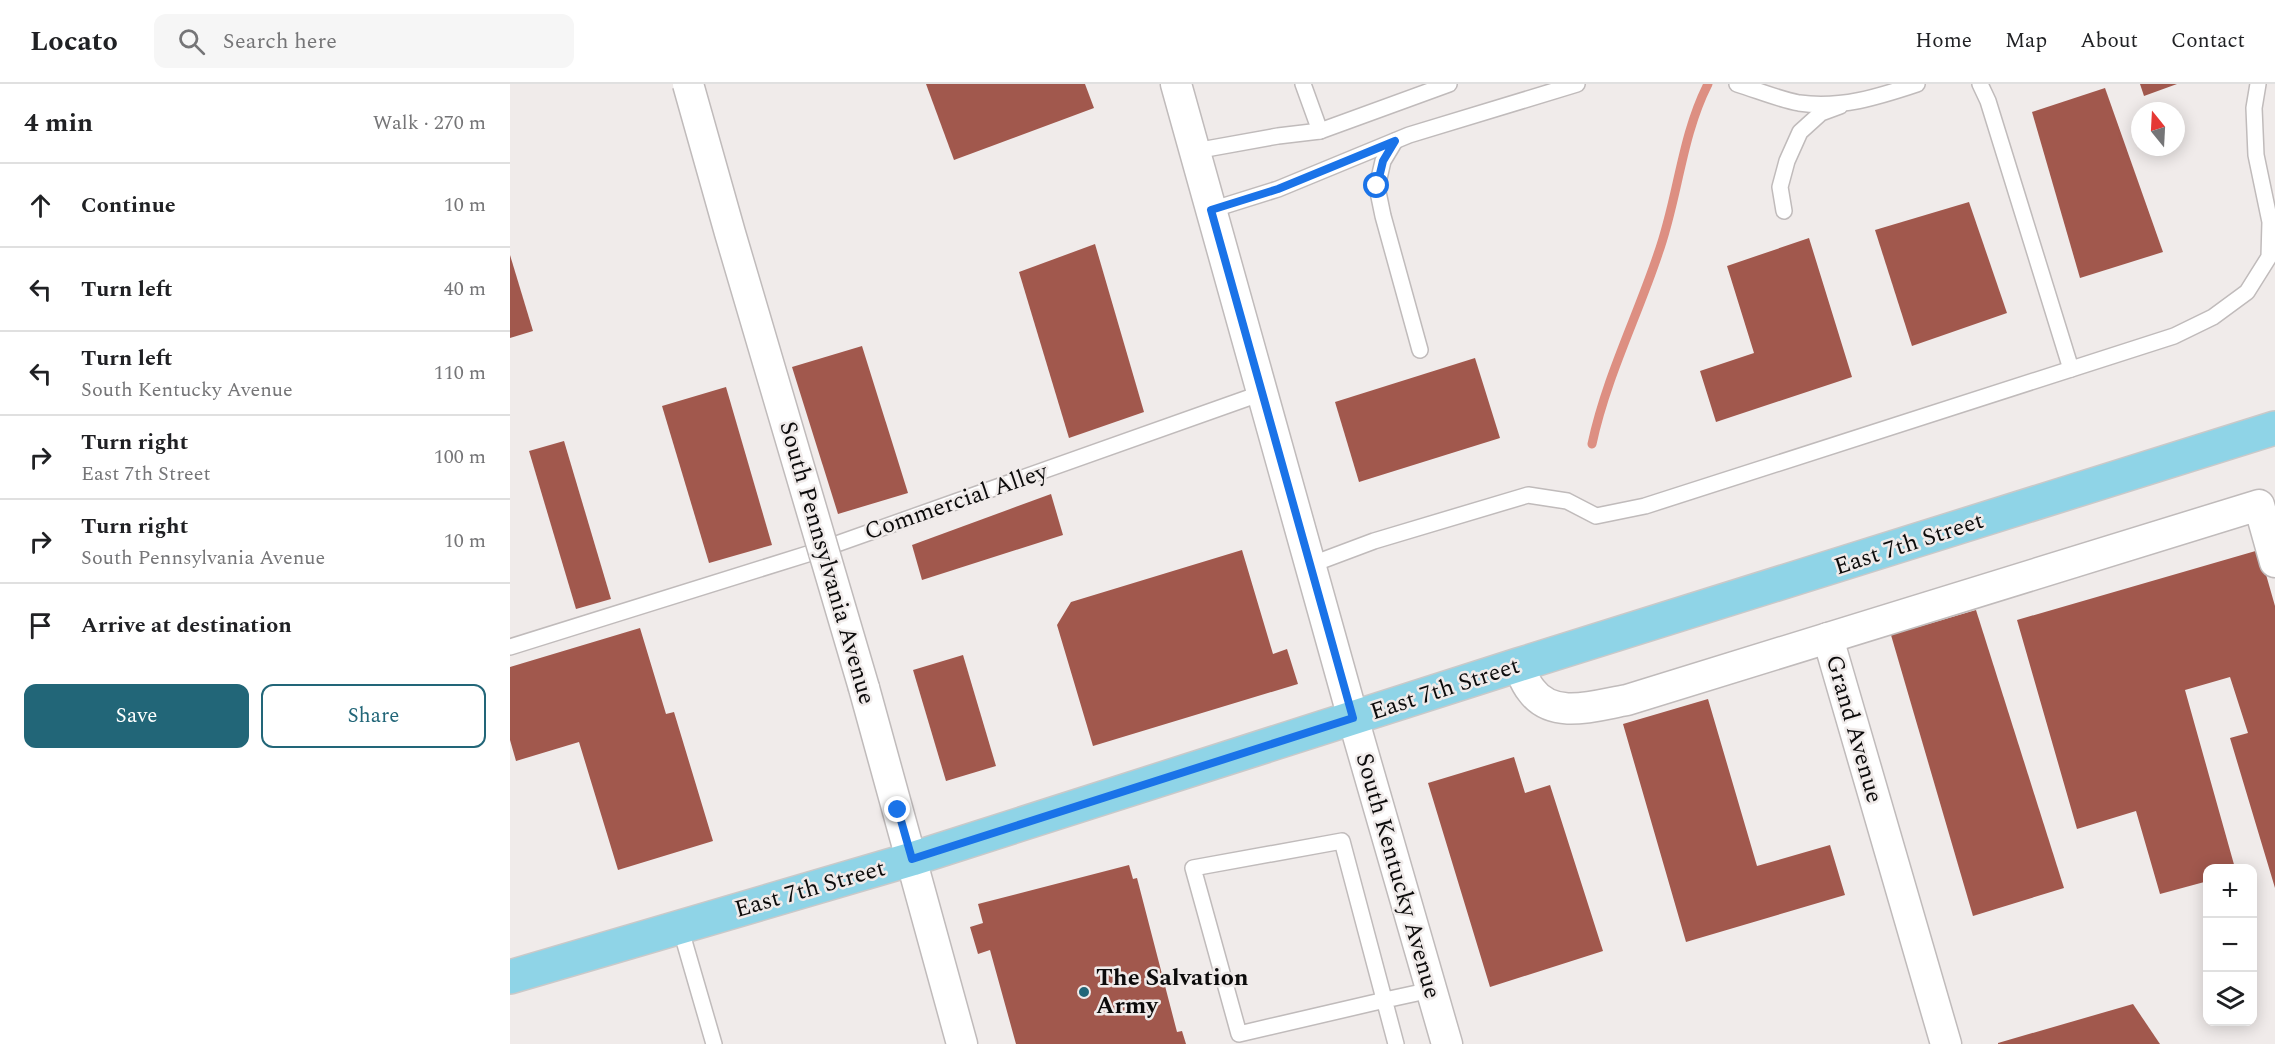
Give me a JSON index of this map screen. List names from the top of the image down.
{
  "streets": {
    "main road": ["East 7th Street"],
    "street": ["South Pennsylvania Avenue", "Grand Avenue", "South Kentucky Avenue"],
    "lane": ["Commercial Alley"]
  },
  "crossings": [
    ["Commercial Alley", "South Kentucky Avenue"],
    ["East 7th Street", "South Pennsylvania Avenue"],
    ["East 7th Street", "Grand Avenue"],
    ["East 7th Street", "South Kentucky Avenue"]
  ],
  "places": ["The Salvation Army"],
  "north": "top",
  "page": {
    "header": "Locato",
    "search": "Search here",
    "nav": [
      "Home",
      "Map",
      "About",
      "Contact"
    ],
    "heading": ["4 min", "Walk · 270 m"],
    "list": [
      ["Continue", "10 m"],
      ["Turn left", "40 m"],
      ["Turn left", "South Kentucky Avenue", "110 m"],
      ["Turn right", "East 7th Street", "100 m"],
      ["Turn right", "South Pennsylvania Avenue", "10 m"],
      "Arrive at destination"
    ],
    "buttons": ["Save", "Share"],
    "map_buttons": ["+", "−"]
  }
}
